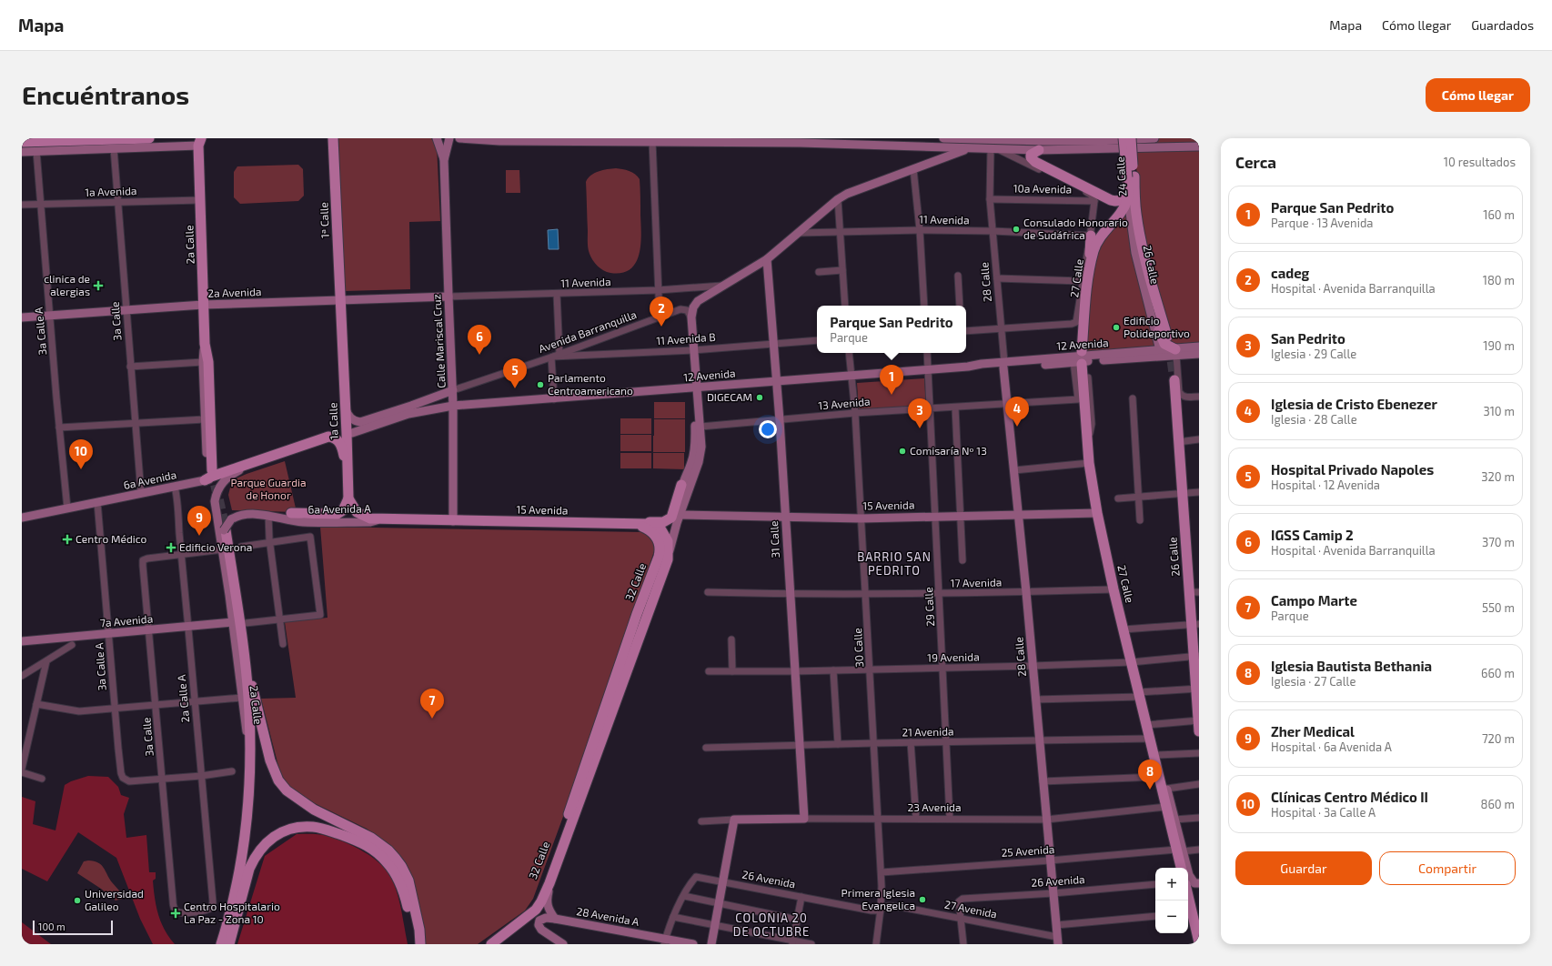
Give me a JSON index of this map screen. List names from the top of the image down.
{
  "streets": {
    "main road": [
      "24 Calle",
      "1ª Calle",
      "2a Calle",
      "26 Calle",
      "27 Calle",
      "1a Calle",
      "15 Avenida",
      "6a Avenida A",
      "32 Calle"
    ],
    "street": [
      "10a Avenida",
      "1a Avenida",
      "11 Avenida",
      "28 Calle",
      "2a Avenida",
      "3a Calle",
      "3a Calle A",
      "Avenida Barranquilla",
      "11 Avenida B",
      "Calle Mariscal Cruz",
      "12 Avenida",
      "13 Avenida",
      "6a Avenida",
      "31 Calle",
      "17 Avenida",
      "29 Calle",
      "7a Avenida",
      "30 Calle",
      "19 Avenida",
      "2a Calle A",
      "21 Avenida",
      "23 Avenida",
      "25 Avenida",
      "26 Avenida",
      "27 Avenida",
      "28 Avenida A"
    ]
  },
  "crossings": [
    ["24 Calle", "26 Calle"],
    ["24 Calle", "27 Calle"],
    ["10a Avenida", "27 Calle"],
    ["10a Avenida", "28 Calle"],
    ["1a Avenida", "2a Calle"],
    ["1a Avenida", "3a Calle"],
    ["1a Avenida", "3a Calle A"],
    ["1ª Calle", "2a Avenida"],
    ["1ª Calle", "1a Calle"],
    ["11 Avenida", "27 Calle"],
    ["11 Avenida", "28 Calle"],
    ["11 Avenida", "2a Avenida"],
    ["11 Avenida", "Calle Mariscal Cruz"],
    ["2a Calle", "2a Avenida"],
    ["2a Calle", "6a Avenida"],
    ["2a Calle", "6a Avenida A"],
    ["2a Calle", "7a Avenida"],
    ["26 Calle", "27 Calle"],
    ["26 Calle", "12 Avenida"],
    ["26 Calle", "19 Avenida"],
    ["26 Calle", "21 Avenida"],
    ["27 Calle", "28 Calle"],
    ["27 Calle", "12 Avenida"],
    ["27 Calle", "13 Avenida"],
    ["27 Calle", "15 Avenida"],
    ["27 Calle", "17 Avenida"],
    ["27 Calle", "19 Avenida"],
    ["27 Calle", "21 Avenida"],
    ["27 Calle", "23 Avenida"],
    ["27 Calle", "25 Avenida"],
    ["28 Calle", "12 Avenida"],
    ["28 Calle", "13 Avenida"],
    ["28 Calle", "15 Avenida"],
    ["28 Calle", "17 Avenida"],
    ["28 Calle", "19 Avenida"],
    ["28 Calle", "21 Avenida"],
    ["28 Calle", "23 Avenida"],
    ["28 Calle", "25 Avenida"],
    ["28 Calle", "26 Avenida"],
    ["28 Calle", "27 Avenida"],
    ["2a Avenida", "3a Calle"],
    ["2a Avenida", "3a Calle A"],
    ["2a Avenida", "Calle Mariscal Cruz"],
    ["2a Avenida", "1a Calle"],
    ["3a Calle", "3a Calle A"],
    ["3a Calle", "6a Avenida"],
    ["3a Calle", "7a Avenida"],
    ["3a Calle", "2a Calle A"],
    ["3a Calle A", "6a Avenida"],
    ["3a Calle A", "7a Avenida"],
    ["Avenida Barranquilla", "11 Avenida B"],
    ["Avenida Barranquilla", "Calle Mariscal Cruz"],
    ["Avenida Barranquilla", "1a Calle"],
    ["Avenida Barranquilla", "32 Calle"],
    ["11 Avenida B", "31 Calle"],
    ["11 Avenida B", "32 Calle"],
    ["Calle Mariscal Cruz", "12 Avenida"],
    ["Calle Mariscal Cruz", "15 Avenida"],
    ["Calle Mariscal Cruz", "6a Avenida A"],
    ["12 Avenida", "13 Avenida"],
    ["12 Avenida", "31 Calle"],
    ["12 Avenida", "32 Calle"],
    ["12 Avenida", "29 Calle"],
    ["12 Avenida", "30 Calle"],
    ["13 Avenida", "31 Calle"],
    ["13 Avenida", "32 Calle"],
    ["13 Avenida", "29 Calle"],
    ["13 Avenida", "30 Calle"],
    ["1a Calle", "6a Avenida A"],
    ["6a Avenida", "2a Calle A"],
    ["15 Avenida", "6a Avenida A"],
    ["15 Avenida", "31 Calle"],
    ["15 Avenida", "32 Calle"],
    ["15 Avenida", "29 Calle"],
    ["15 Avenida", "30 Calle"],
    ["31 Calle", "17 Avenida"],
    ["31 Calle", "19 Avenida"],
    ["31 Calle", "21 Avenida"],
    ["31 Calle", "23 Avenida"],
    ["17 Avenida", "29 Calle"],
    ["17 Avenida", "30 Calle"],
    ["29 Calle", "19 Avenida"],
    ["29 Calle", "21 Avenida"],
    ["29 Calle", "23 Avenida"],
    ["7a Avenida", "2a Calle A"],
    ["30 Calle", "19 Avenida"],
    ["30 Calle", "21 Avenida"],
    ["30 Calle", "23 Avenida"],
    ["30 Calle", "25 Avenida"],
    ["30 Calle", "26 Avenida"],
    ["30 Calle", "27 Avenida"],
    ["26 Avenida", "27 Avenida"]
  ],
  "districts": ["BARRIO SAN PEDRITO", "COLONIA 20 DE OCTUBRE"],
  "parks": ["Parque Guardia de Honor"],
  "places": {
    "other": [
      "Consulado Honorario de Sudáfrica",
      "Edificio Polideportivo",
      "Parlamento Centroamericano",
      "DIGECAM",
      "Comisaría Nº 13",
      "Primera Iglesia Evangelica",
      "Universidad Galileo"
    ],
    "health": [
      "clinica de alergias",
      "Centro Médico",
      "Edificio Verona",
      "Centro Hospitalario La Paz - Zona 10"
    ]
  },
  "scale_bar": "100 m",
  "page": {
    "header": "Mapa",
    "nav": ["Mapa", "Cómo llegar", "Guardados"],
    "buttons": [
      "Cómo llegar",
      ["Guardar", "Compartir"]
    ],
    "title": "Encuéntranos",
    "heading": ["Cerca", "10 resultados"],
    "list": [
      {
        "mark": "1",
        "name": "Parque San Pedrito",
        "note": "Parque · 13 Avenida",
        "value": "160 m"
      },
      {
        "mark": "2",
        "name": "cadeg",
        "note": "Hospital · Avenida Barranquilla",
        "value": "180 m"
      },
      {
        "mark": "3",
        "name": "San Pedrito",
        "note": "Iglesia · 29 Calle",
        "value": "190 m"
      },
      {
        "mark": "4",
        "name": "Iglesia de Cristo Ebenezer",
        "note": "Iglesia · 28 Calle",
        "value": "310 m"
      },
      {
        "mark": "5",
        "name": "Hospital Privado Napoles",
        "note": "Hospital · 12 Avenida",
        "value": "320 m"
      },
      {
        "mark": "6",
        "name": "IGSS Camip 2",
        "note": "Hospital · Avenida Barranquilla",
        "value": "370 m"
      },
      {
        "mark": "7",
        "name": "Campo Marte",
        "note": "Parque",
        "value": "550 m"
      },
      {
        "mark": "8",
        "name": "Iglesia Bautista Bethania",
        "note": "Iglesia · 27 Calle",
        "value": "660 m"
      },
      {
        "mark": "9",
        "name": "Zher Medical",
        "note": "Hospital · 6a Avenida A",
        "value": "720 m"
      },
      {
        "mark": "10",
        "name": "Clínicas Centro Médico II",
        "note": "Hospital · 3a Calle A",
        "value": "860 m"
      }
    ],
    "pins": [
      "2",
      "6",
      "5",
      "1",
      "4",
      "3",
      "10",
      "9",
      "7",
      "8"
    ],
    "popup": ["Parque San Pedrito", "Parque"],
    "map_buttons": ["+", "−"],
    "scale": "100 m"
  }
}
